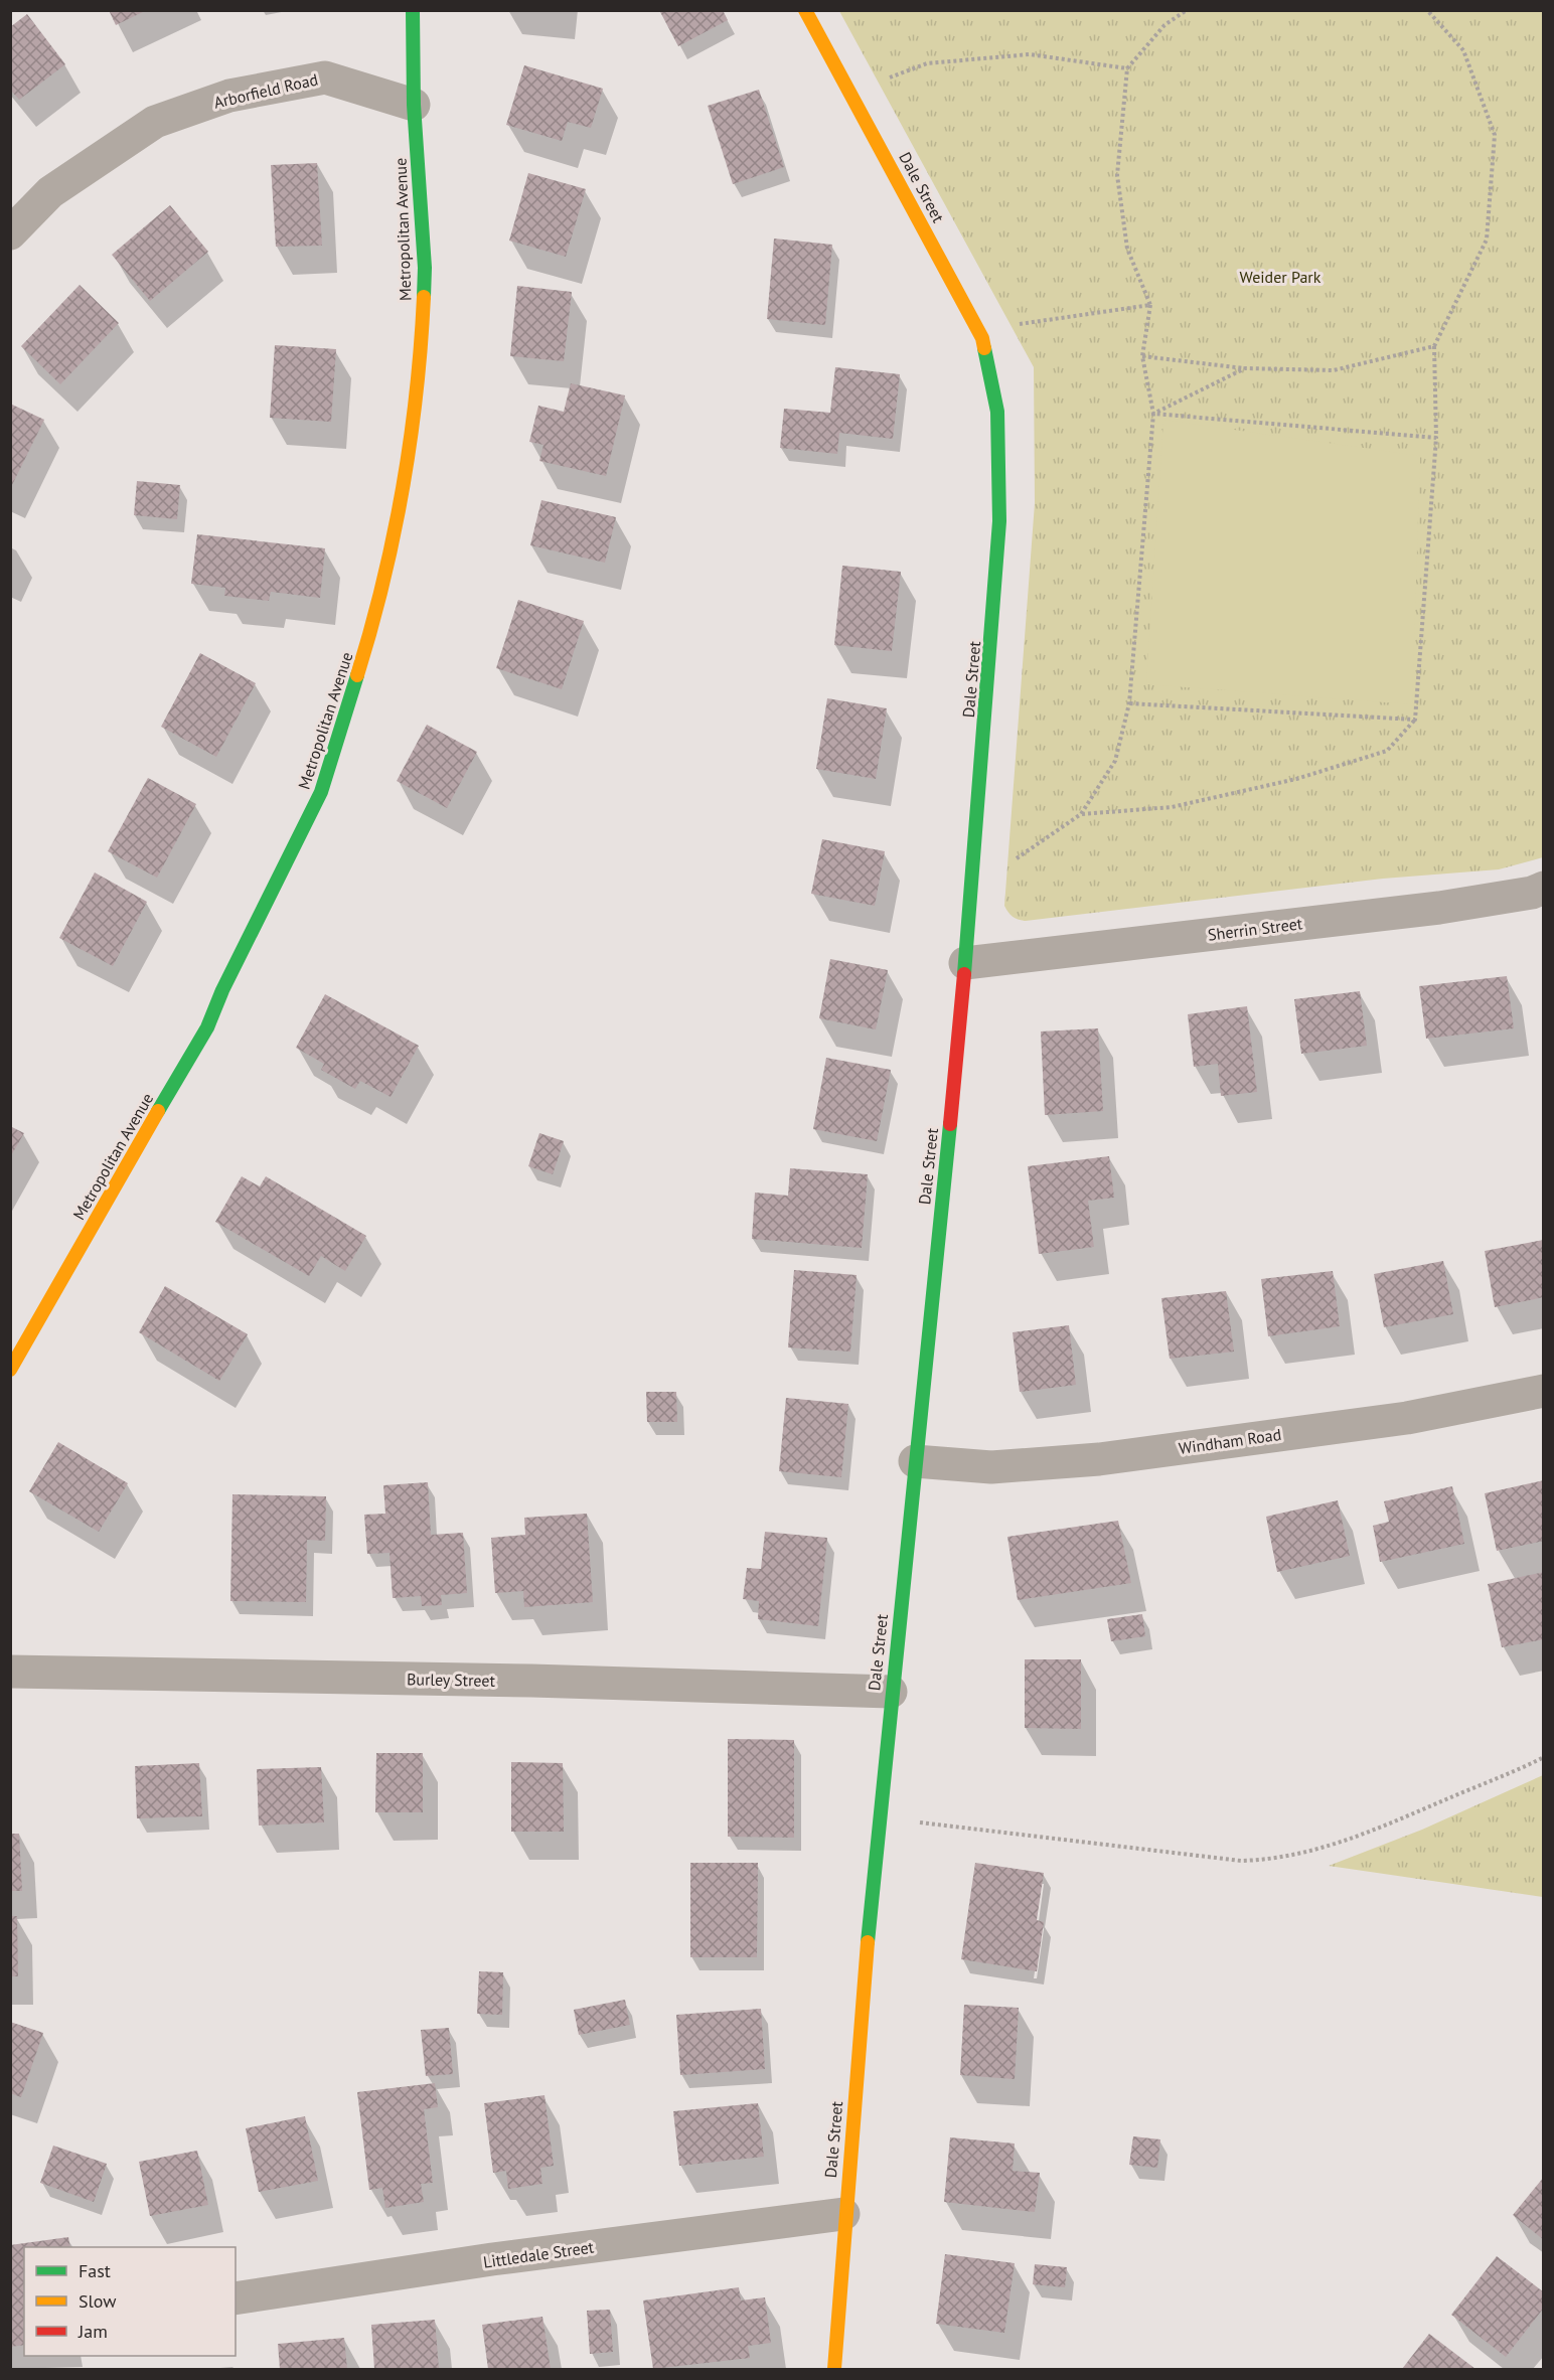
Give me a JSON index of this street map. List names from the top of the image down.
{
  "streets": {
    "street": [
      "Arborfield Road",
      "Dale Street",
      "Metropolitan Avenue",
      "Sherrin Street",
      "Windham Road",
      "Burley Street",
      "Littledale Street"
    ]
  },
  "crossings": [
    ["Arborfield Road", "Metropolitan Avenue"],
    ["Dale Street", "Sherrin Street"],
    ["Dale Street", "Windham Road"],
    ["Dale Street", "Burley Street"],
    ["Dale Street", "Littledale Street"]
  ],
  "parks": ["Weider Park"],
  "legend": ["Fast", "Slow", "Jam"]
}
